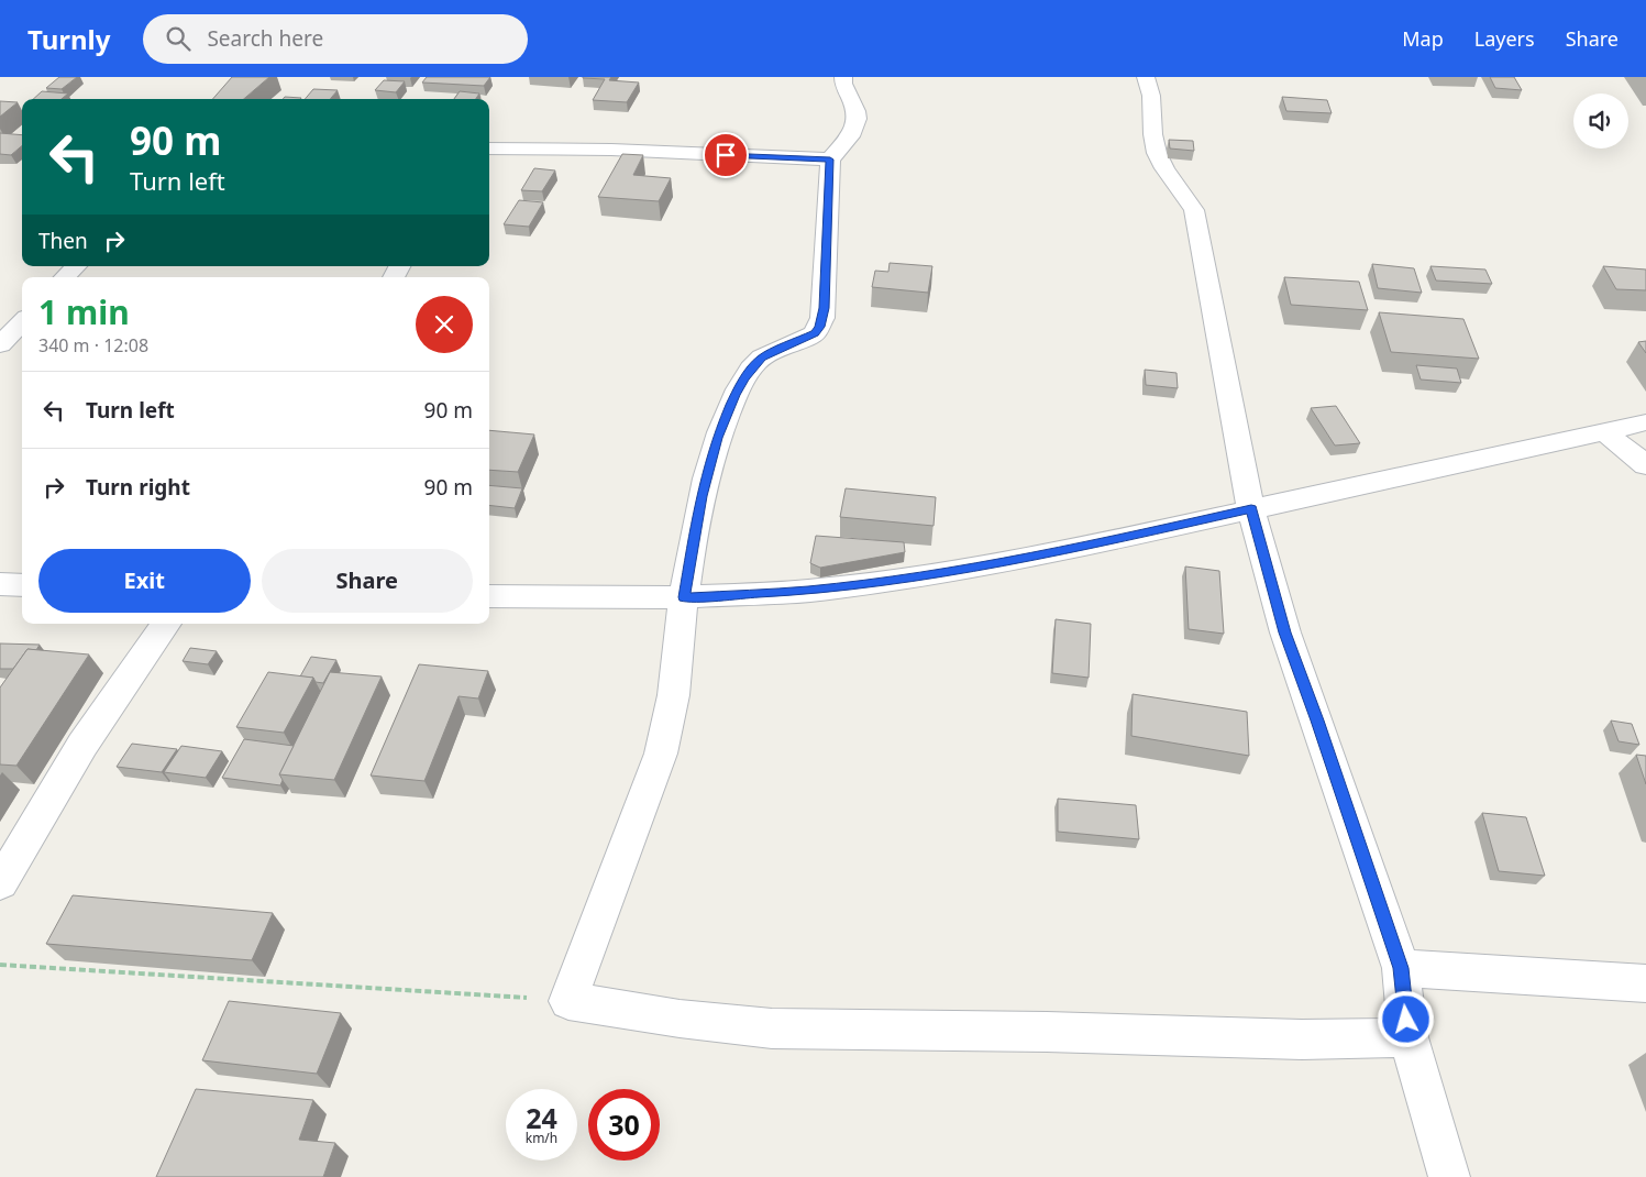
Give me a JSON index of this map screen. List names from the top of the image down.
{
  "page": {
    "header": "Turnly",
    "search": "Search here",
    "nav": ["Map", "Layers", "Share"],
    "turn": ["90 m", "Turn left"],
    "then": "Then",
    "heading": ["1 min", "340 m · 12:08"],
    "list": [
      {
        "name": "Turn left",
        "value": "90 m"
      },
      {
        "name": "Turn right",
        "value": "90 m"
      }
    ],
    "buttons": ["Exit", "Share"],
    "speed": "24 km/h",
    "limit": "30"
  }
}
